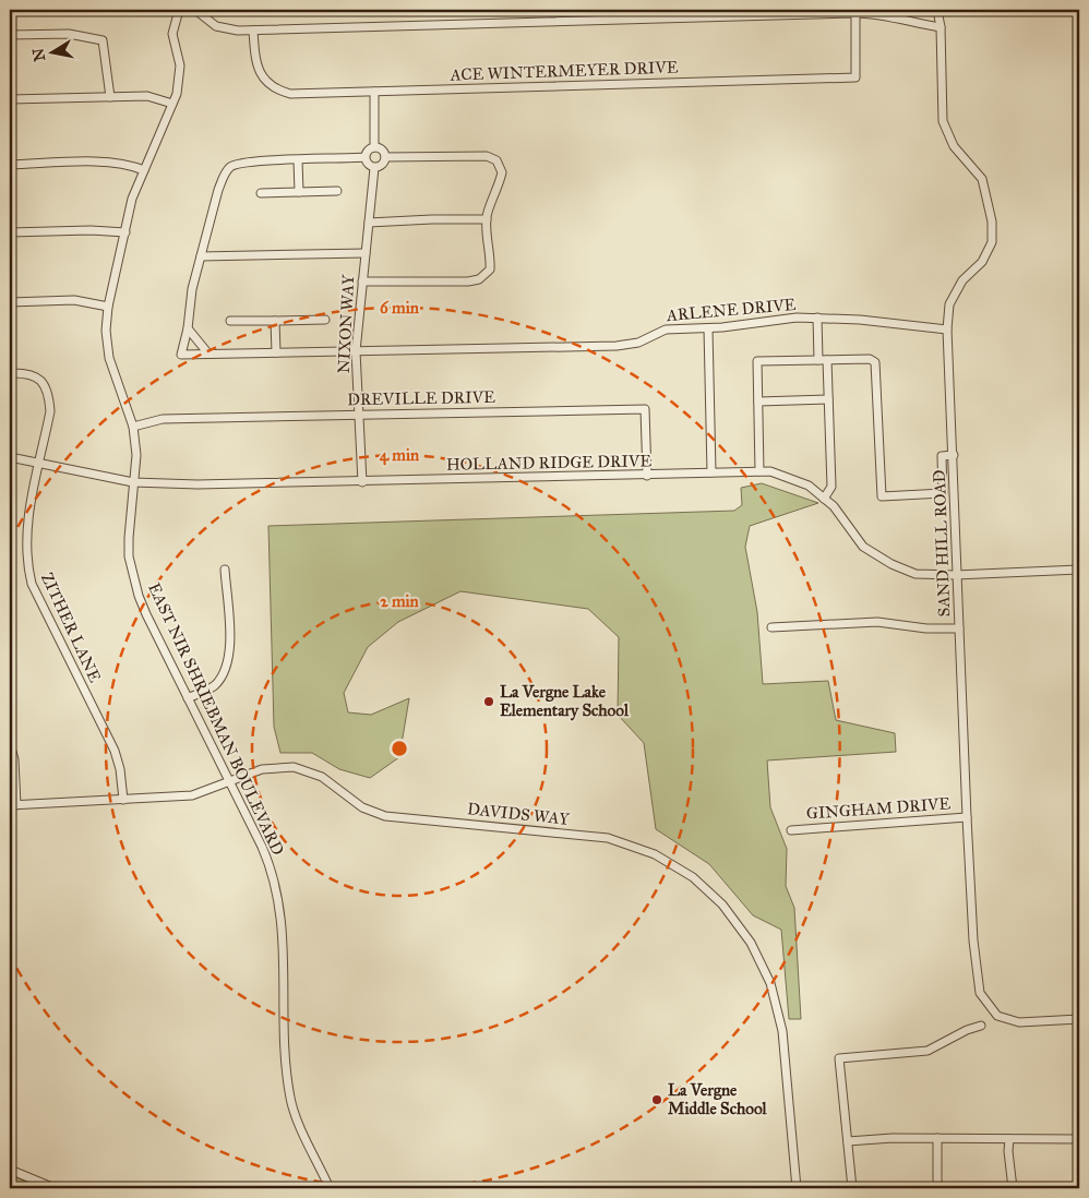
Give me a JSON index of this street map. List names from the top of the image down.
{
  "streets": {
    "street": [
      "ACE WINTERMEYER DRIVE",
      "ARLENE DRIVE",
      "NIXON WAY",
      "DREVILLE DRIVE",
      "HOLLAND RIDGE DRIVE",
      "SAND HILL ROAD",
      "ZITHER LANE",
      "EAST NIR SHRIEBMAN BOULEVARD",
      "GINGHAM DRIVE",
      "DAVIDS WAY"
    ]
  },
  "crossings": [
    ["ARLENE DRIVE", "NIXON WAY"],
    ["ARLENE DRIVE", "SAND HILL ROAD"],
    ["NIXON WAY", "DREVILLE DRIVE"],
    ["NIXON WAY", "HOLLAND RIDGE DRIVE"],
    ["DREVILLE DRIVE", "HOLLAND RIDGE DRIVE"],
    ["DREVILLE DRIVE", "EAST NIR SHRIEBMAN BOULEVARD"],
    ["HOLLAND RIDGE DRIVE", "SAND HILL ROAD"],
    ["HOLLAND RIDGE DRIVE", "ZITHER LANE"],
    ["HOLLAND RIDGE DRIVE", "EAST NIR SHRIEBMAN BOULEVARD"],
    ["SAND HILL ROAD", "GINGHAM DRIVE"],
    ["ZITHER LANE", "DAVIDS WAY"],
    ["EAST NIR SHRIEBMAN BOULEVARD", "DAVIDS WAY"]
  ],
  "places": ["La Vergne Lake Elementary School", "La Vergne Middle School"],
  "north": "left",
  "rings": ["6 min", "4 min", "2 min"]
}
